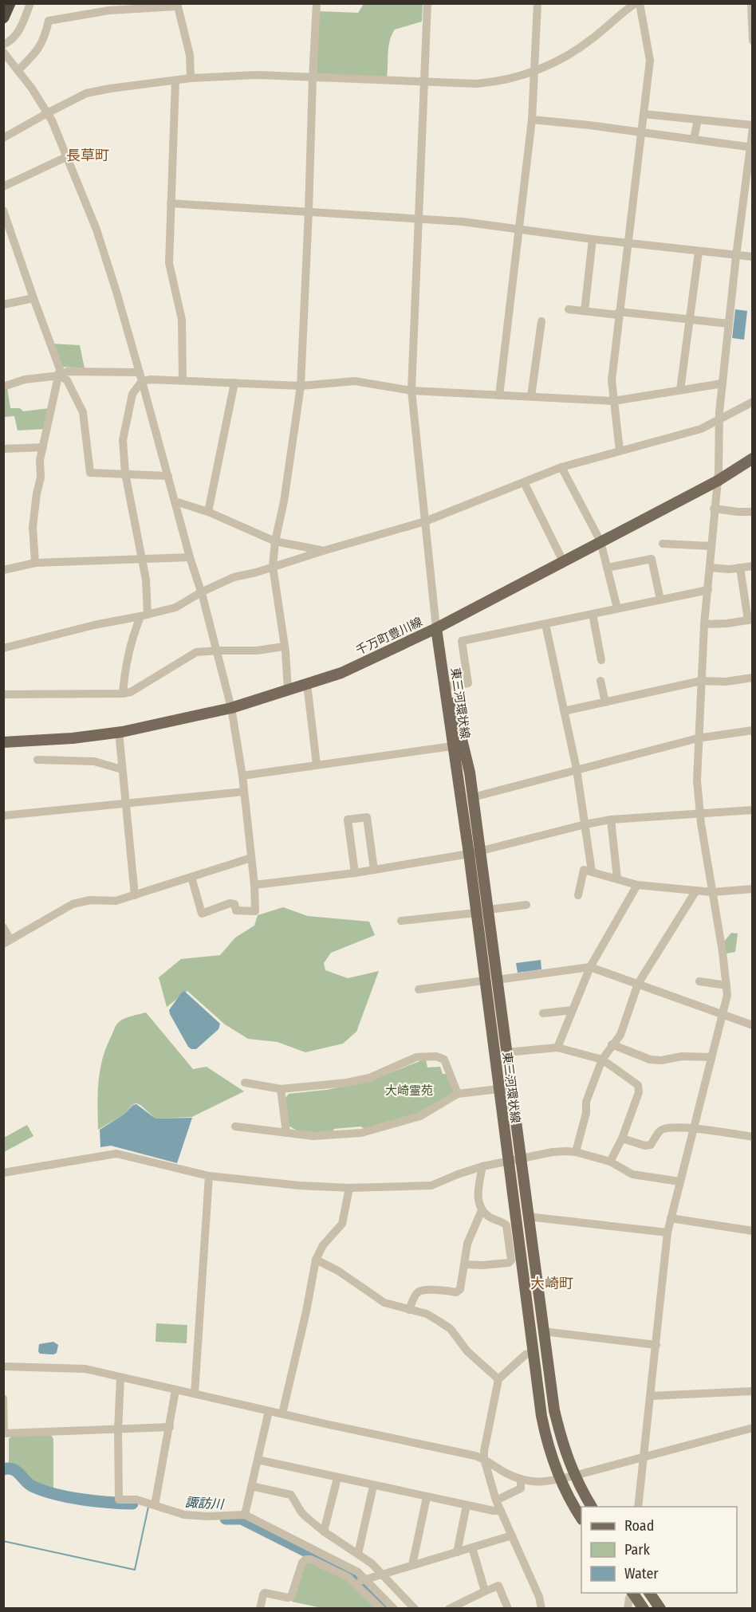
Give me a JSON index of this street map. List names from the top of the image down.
{
  "streets": {
    "main road": ["千万町豊川線", "東三河環状線"]
  },
  "crossings": [
    ["千万町豊川線", "東三河環状線"]
  ],
  "districts": ["長草町", "大崎町"],
  "water": ["諏訪川"],
  "parks": ["大崎霊苑"],
  "legend": ["Road", "Park", "Water"]
}
